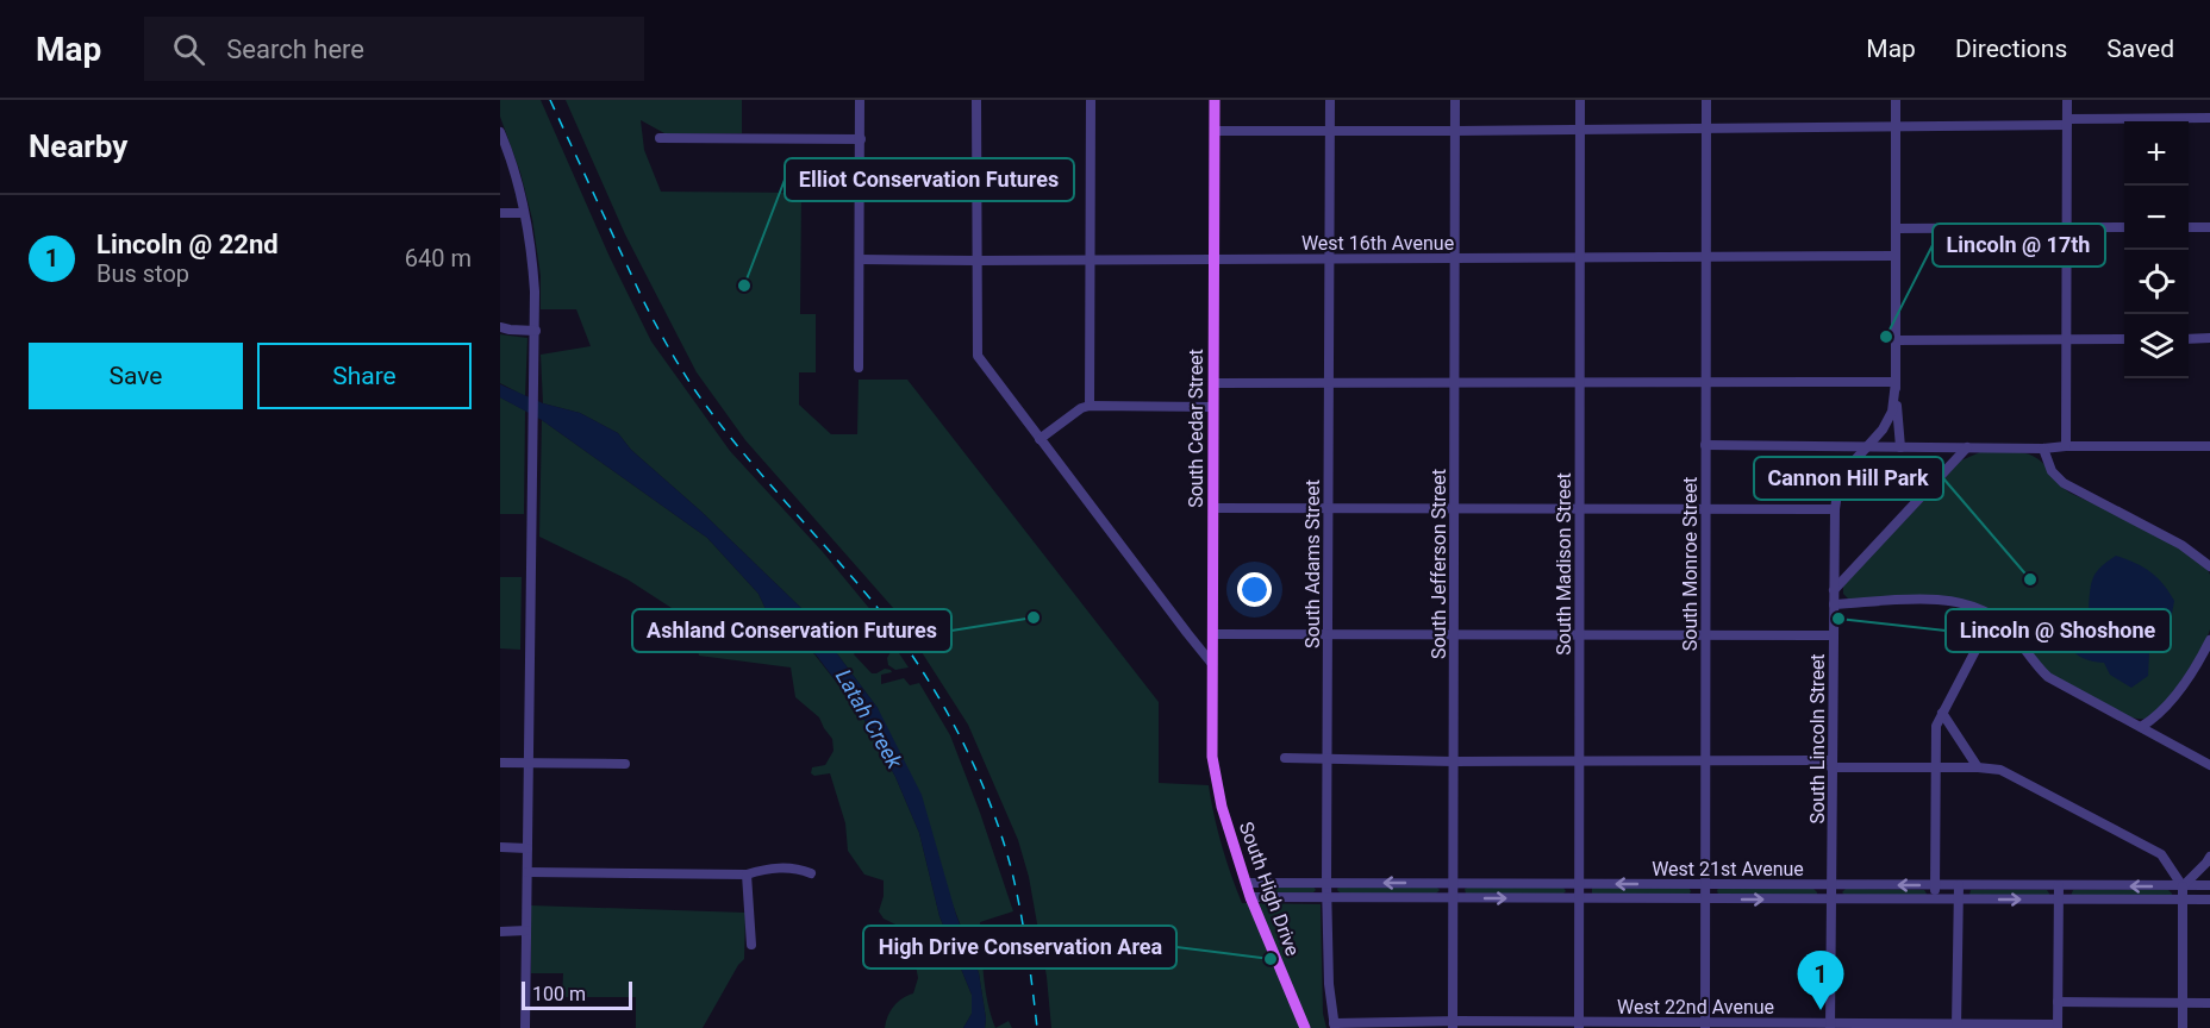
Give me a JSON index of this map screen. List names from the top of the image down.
{
  "streets": {
    "main road": ["South Cedar Street", "South High Drive"],
    "street": [
      "West 16th Avenue",
      "South Adams Street",
      "South Jefferson Street",
      "South Madison Street",
      "South Monroe Street",
      "South Lincoln Street",
      "West 21st Avenue",
      "West 22nd Avenue"
    ]
  },
  "crossings": [
    ["West 16th Avenue", "South Cedar Street"],
    ["West 16th Avenue", "South Adams Street"],
    ["West 16th Avenue", "South Jefferson Street"],
    ["West 16th Avenue", "South Madison Street"],
    ["West 16th Avenue", "South Monroe Street"],
    ["West 16th Avenue", "South Lincoln Street"],
    ["South Cedar Street", "South High Drive"],
    ["South Adams Street", "West 21st Avenue"],
    ["South Adams Street", "West 22nd Avenue"],
    ["South Jefferson Street", "West 21st Avenue"],
    ["South Jefferson Street", "West 22nd Avenue"],
    ["South Madison Street", "West 21st Avenue"],
    ["South Madison Street", "West 22nd Avenue"],
    ["South Monroe Street", "West 21st Avenue"],
    ["South Monroe Street", "West 22nd Avenue"],
    ["South Lincoln Street", "West 21st Avenue"],
    ["South Lincoln Street", "West 22nd Avenue"],
    ["West 21st Avenue", "South High Drive"]
  ],
  "water": ["Latah Creek"],
  "places": [
    "Elliot Conservation Futures",
    "Lincoln @ 17th",
    "Cannon Hill Park",
    "Ashland Conservation Futures",
    "Lincoln @ Shoshone",
    "High Drive Conservation Area"
  ],
  "scale_bar": "100 m",
  "page": {
    "header": "Map",
    "search": "Search here",
    "nav": ["Map", "Directions", "Saved"],
    "heading": "Nearby",
    "map_buttons": ["+", "−"],
    "list": [
      {
        "mark": "1",
        "name": "Lincoln @ 22nd",
        "note": "Bus stop",
        "value": "640 m"
      }
    ],
    "buttons": ["Save", "Share"],
    "pins": "1",
    "scale": "100 m"
  }
}
